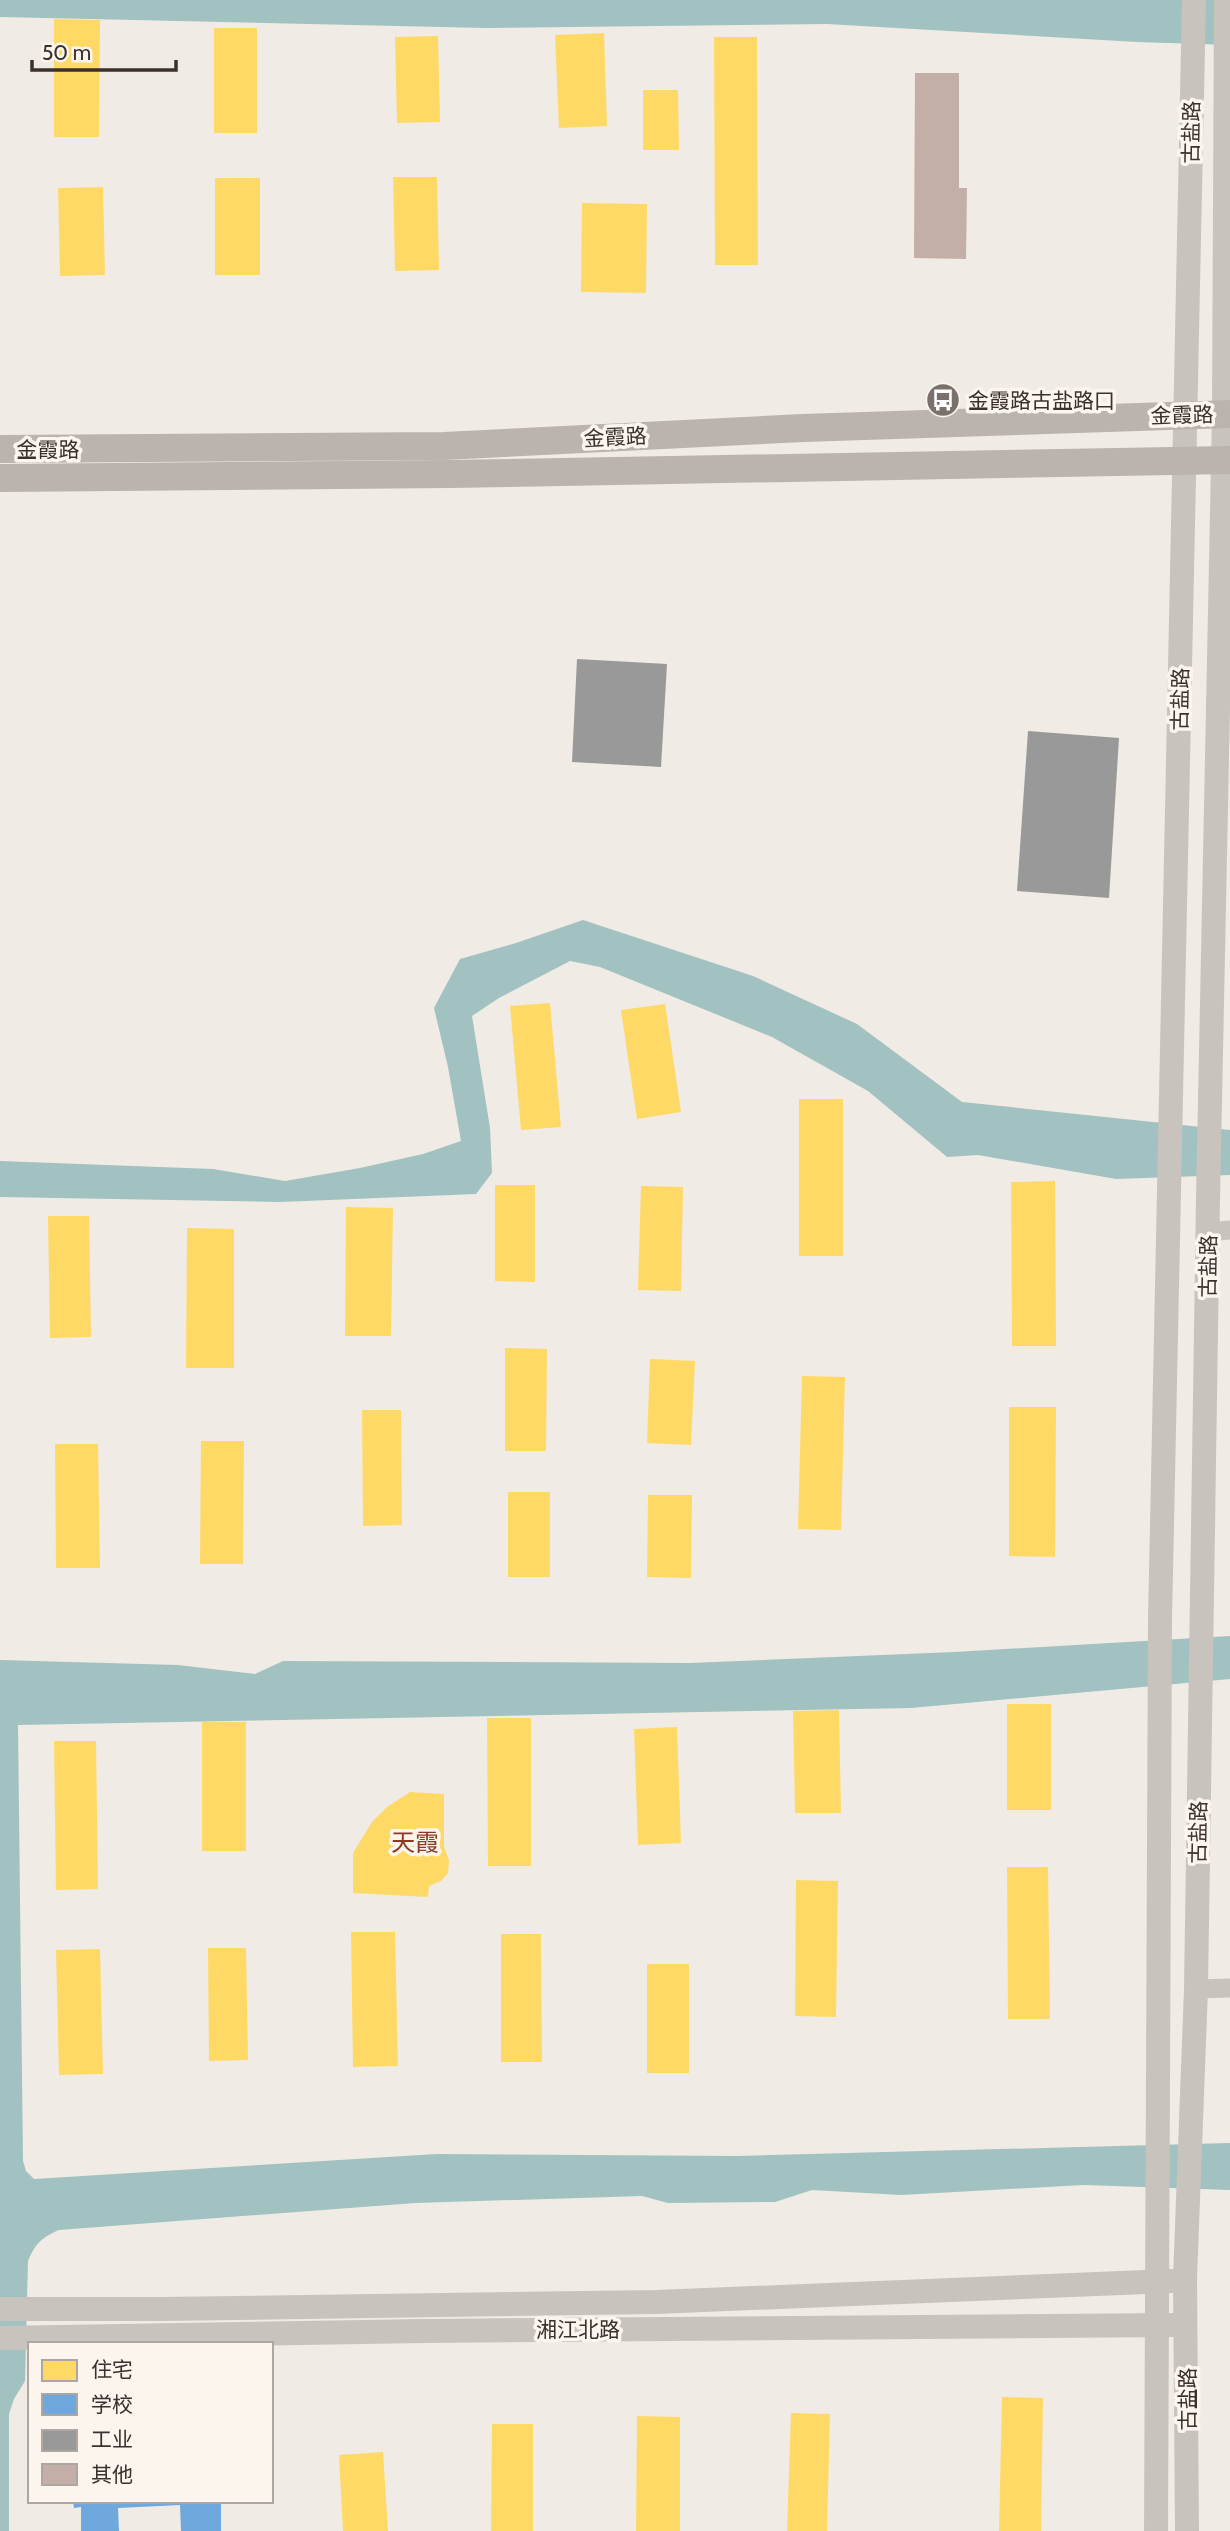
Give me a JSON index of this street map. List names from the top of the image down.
{
  "streets": {
    "main road": ["金霞路"],
    "street": ["古盐路", "湘江北路"]
  },
  "crossings": [
    ["古盐路", "金霞路"],
    ["古盐路", "湘江北路"]
  ],
  "districts": ["天霞"],
  "places": {
    "bus stop": ["金霞路古盐路口"]
  },
  "legend": [
    "住宅",
    "学校",
    "工业",
    "其他"
  ],
  "scale_bar": "50 m"
}
